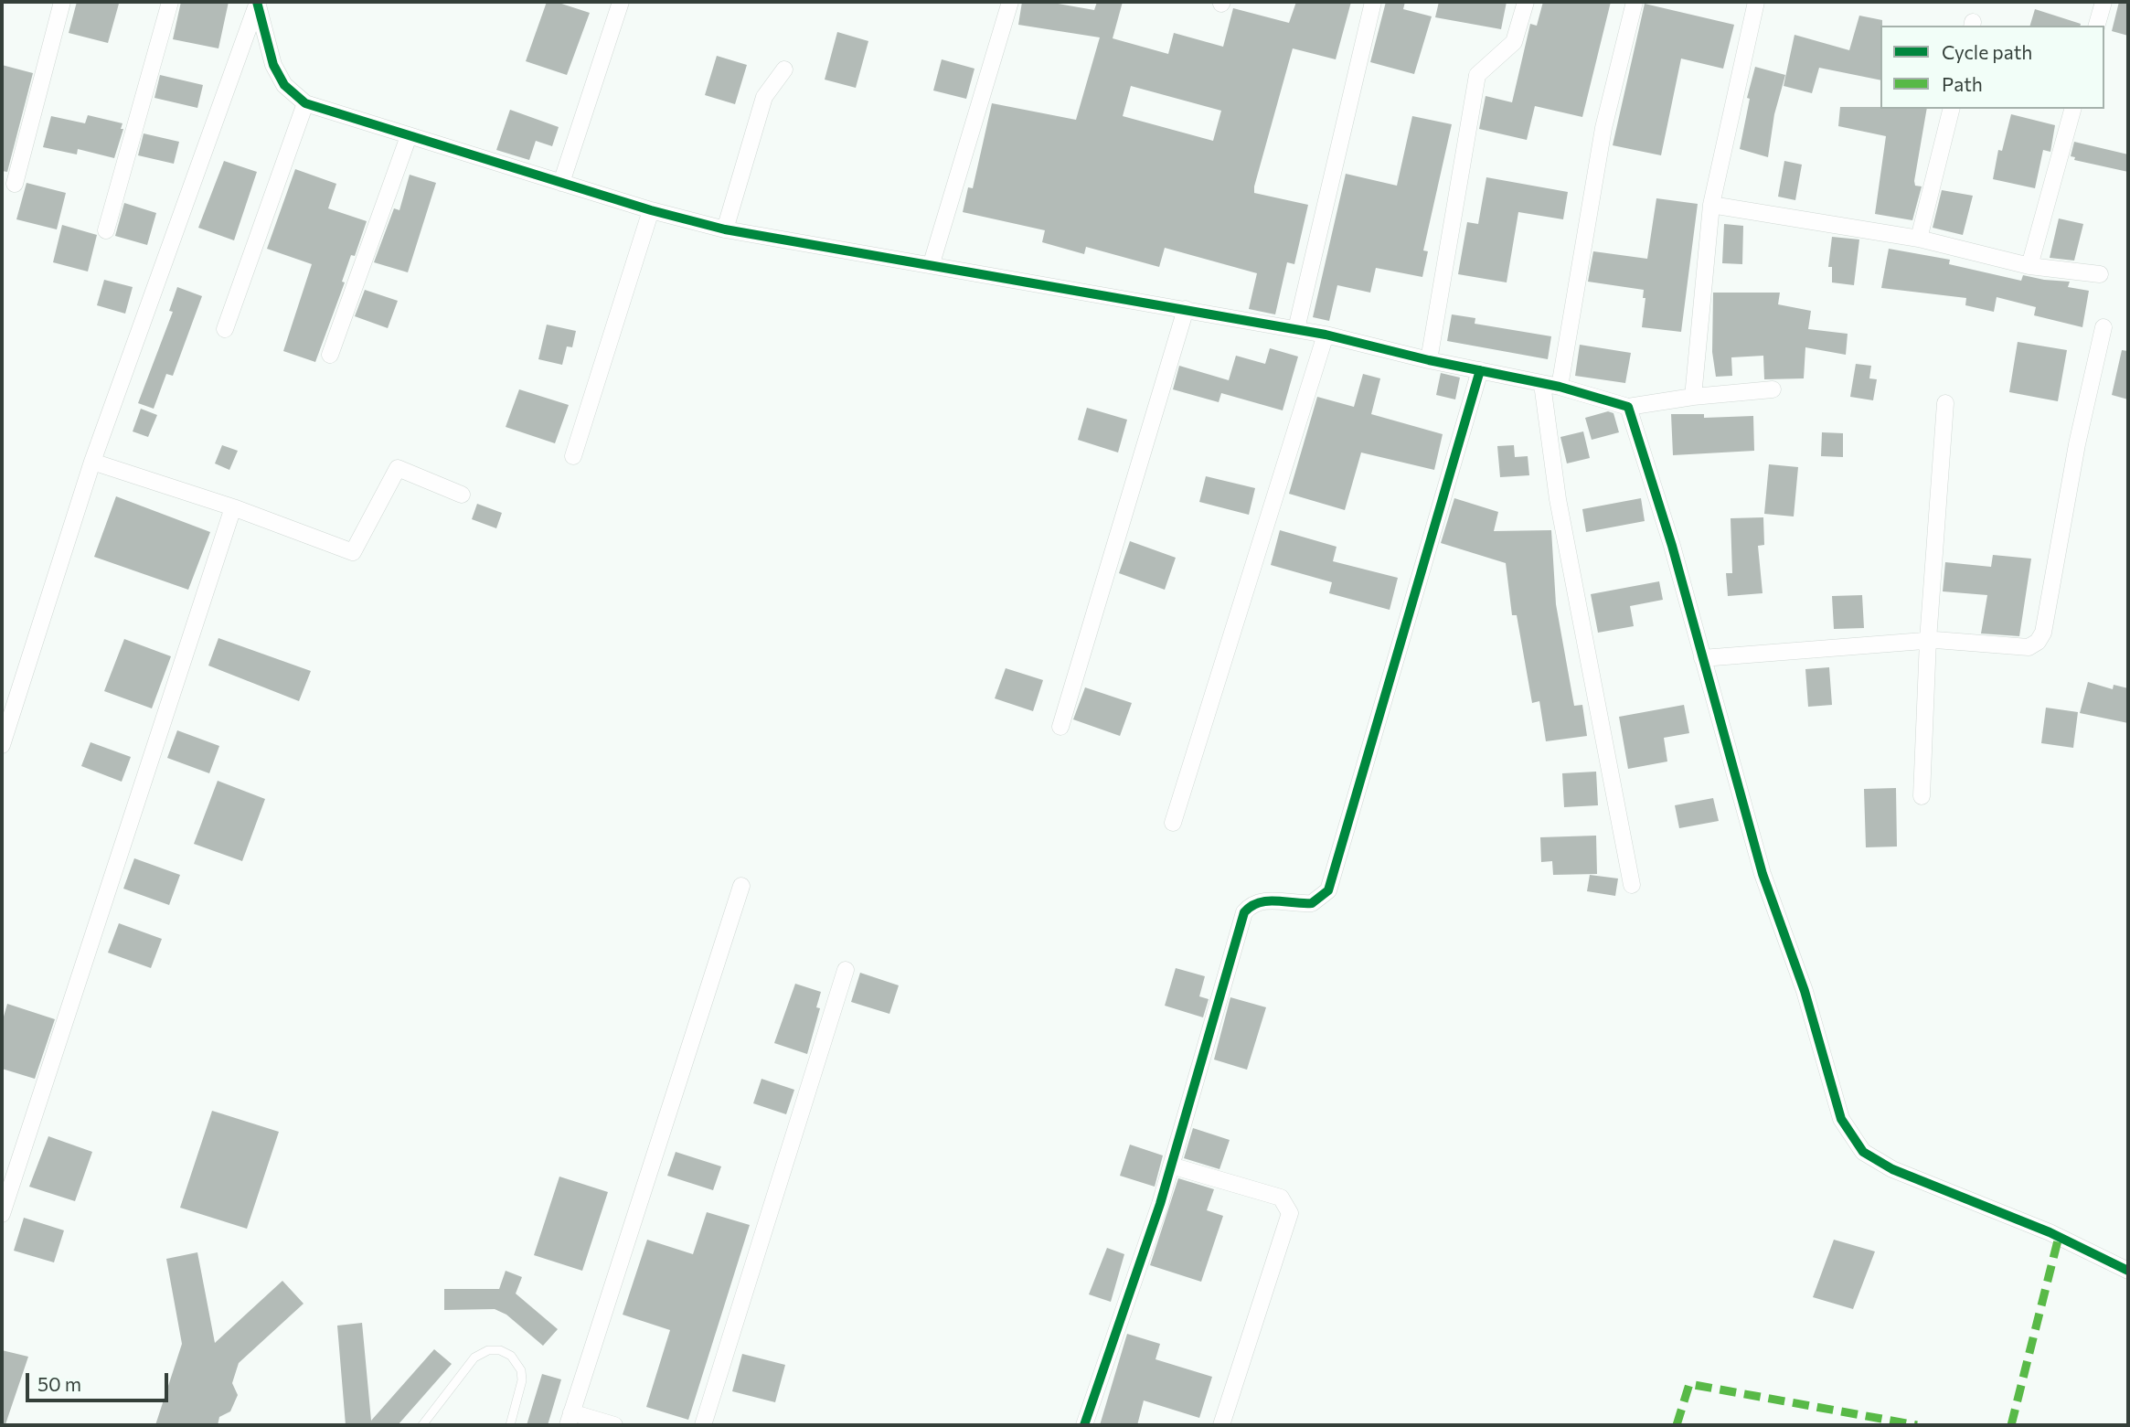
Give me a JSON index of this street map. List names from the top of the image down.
{
  "legend": ["Cycle path", "Path"],
  "scale_bar": "50 m"
}
